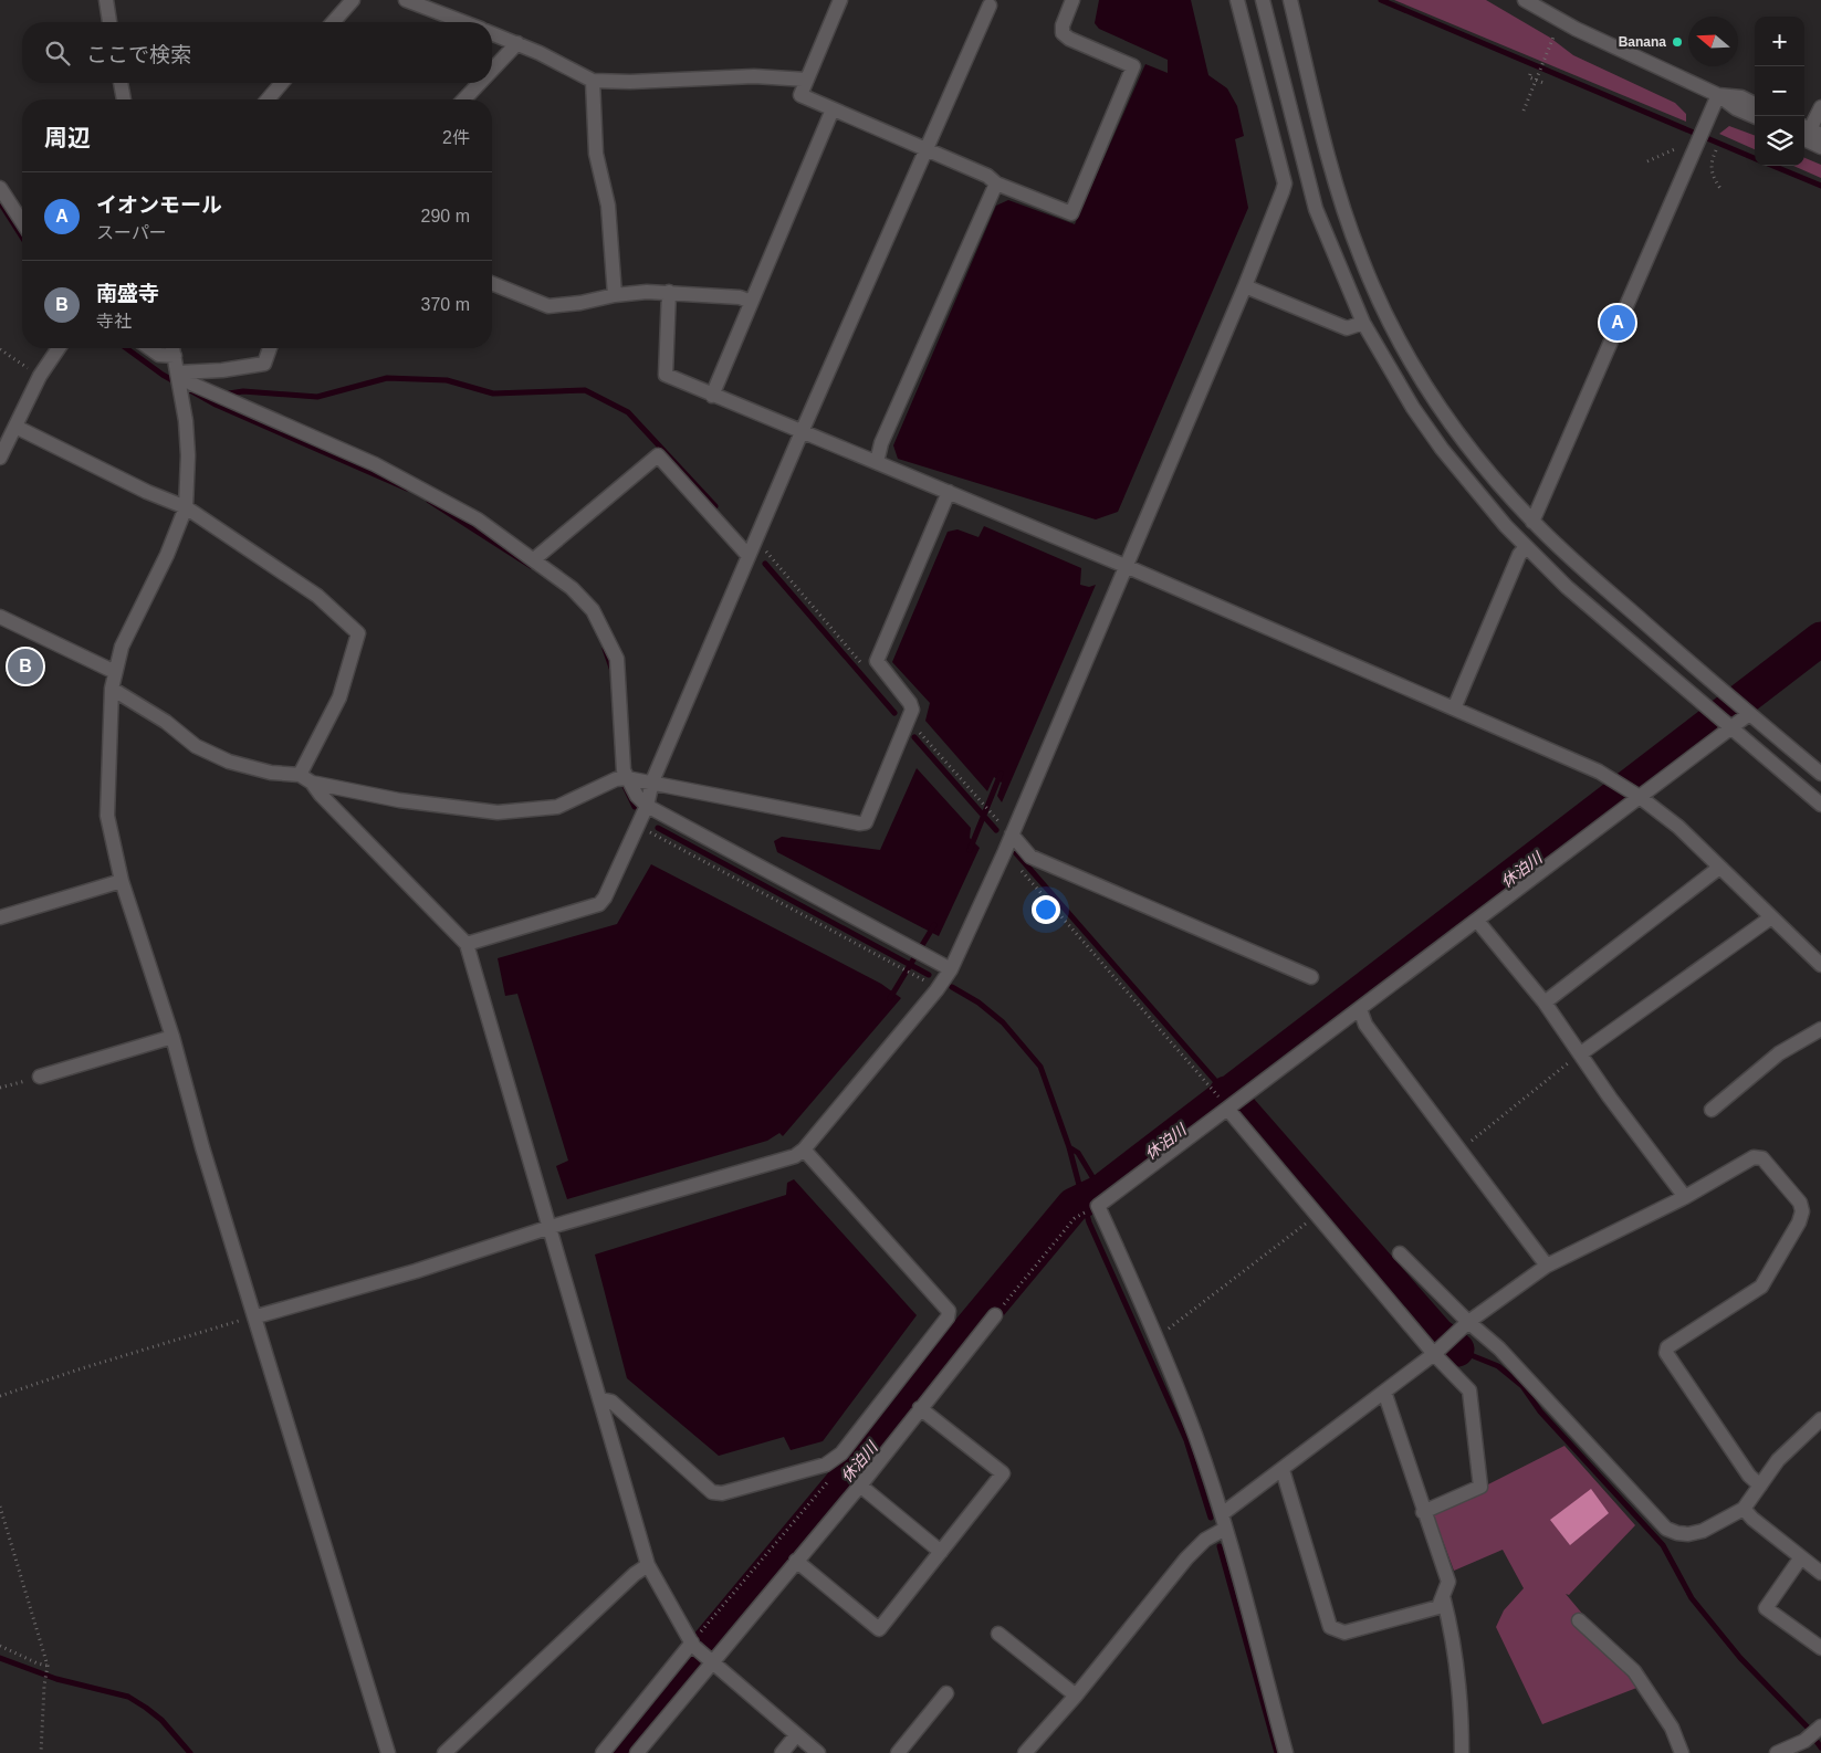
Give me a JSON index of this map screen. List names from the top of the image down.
{
  "water": ["休泊川"],
  "places": ["Banana"],
  "north": "left",
  "page": {
    "map_buttons": ["+", "−"],
    "search": "ここで検索",
    "heading": ["周辺", "2件"],
    "list": [
      {
        "mark": "A",
        "name": "イオンモール",
        "note": "スーパー",
        "value": "290 m"
      },
      {
        "mark": "B",
        "name": "南盛寺",
        "note": "寺社",
        "value": "370 m"
      }
    ],
    "pins": ["A", "B"]
  }
}
